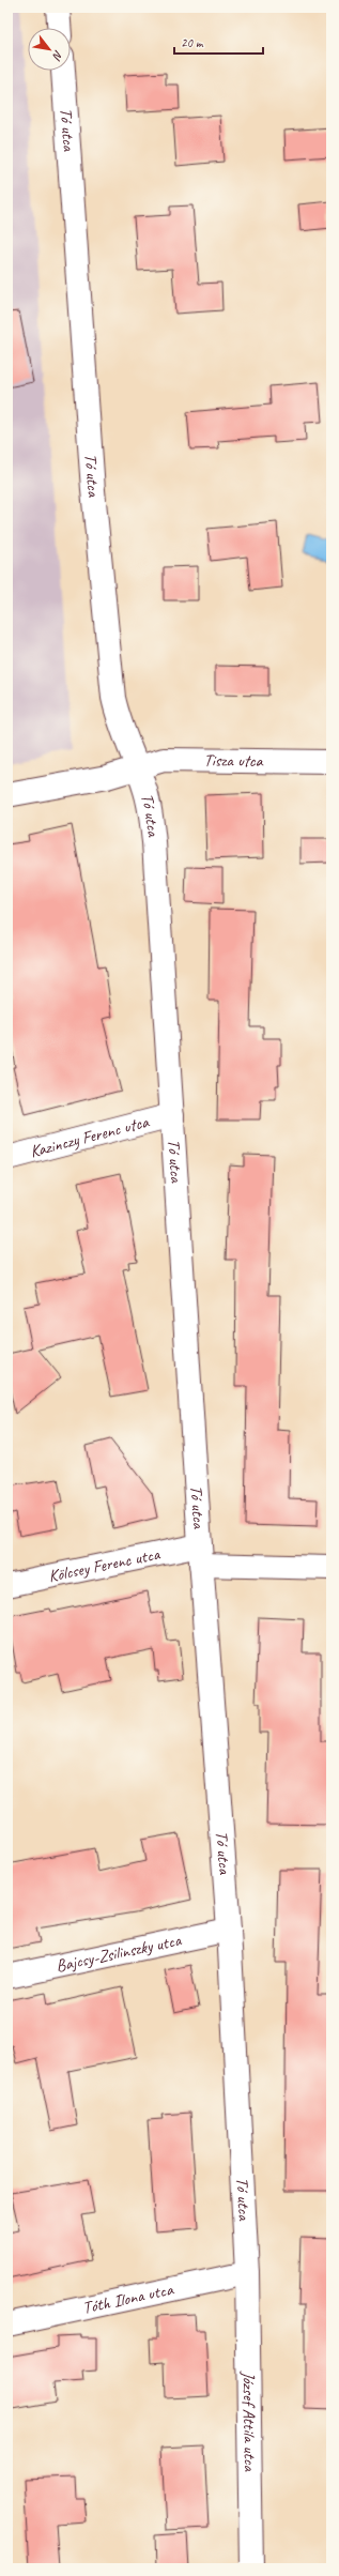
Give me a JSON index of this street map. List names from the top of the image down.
{
  "streets": {
    "street": [
      "Tó utca",
      "Tisza utca",
      "Kazinczy Ferenc utca",
      "Kölcsey Ferenc utca",
      "Bajcsy-Zsilinszky utca",
      "Tóth Ilona utca",
      "József Attila utca"
    ]
  },
  "crossings": [
    ["Tó utca", "Tisza utca"],
    ["Tó utca", "Kazinczy Ferenc utca"],
    ["Tó utca", "Kölcsey Ferenc utca"],
    ["Tó utca", "Bajcsy-Zsilinszky utca"],
    ["Tó utca", "Tóth Ilona utca"],
    ["Tó utca", "József Attila utca"],
    ["Tóth Ilona utca", "József Attila utca"]
  ],
  "scale_bar": "20 m",
  "north": "bottom right"
}
